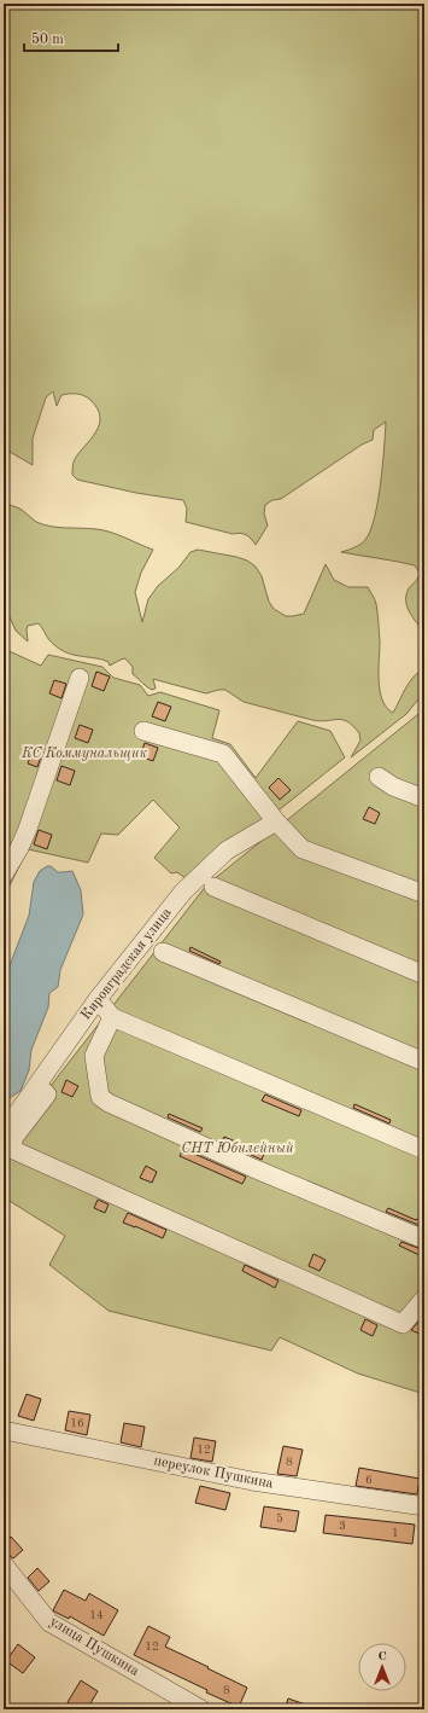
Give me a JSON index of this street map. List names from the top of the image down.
{
  "streets": {
    "street": ["Кировградская улица", "переулок Пушкина", "улица Пушкина"]
  },
  "parks": ["КС Коммунальщик", "СНТ Юбилейный"],
  "house_numbers": [
    "16",
    "12",
    "8",
    "6",
    "5",
    "3",
    "1",
    "14",
    "12",
    "8"
  ],
  "scale_bar": "50 m",
  "north": "top"
}
